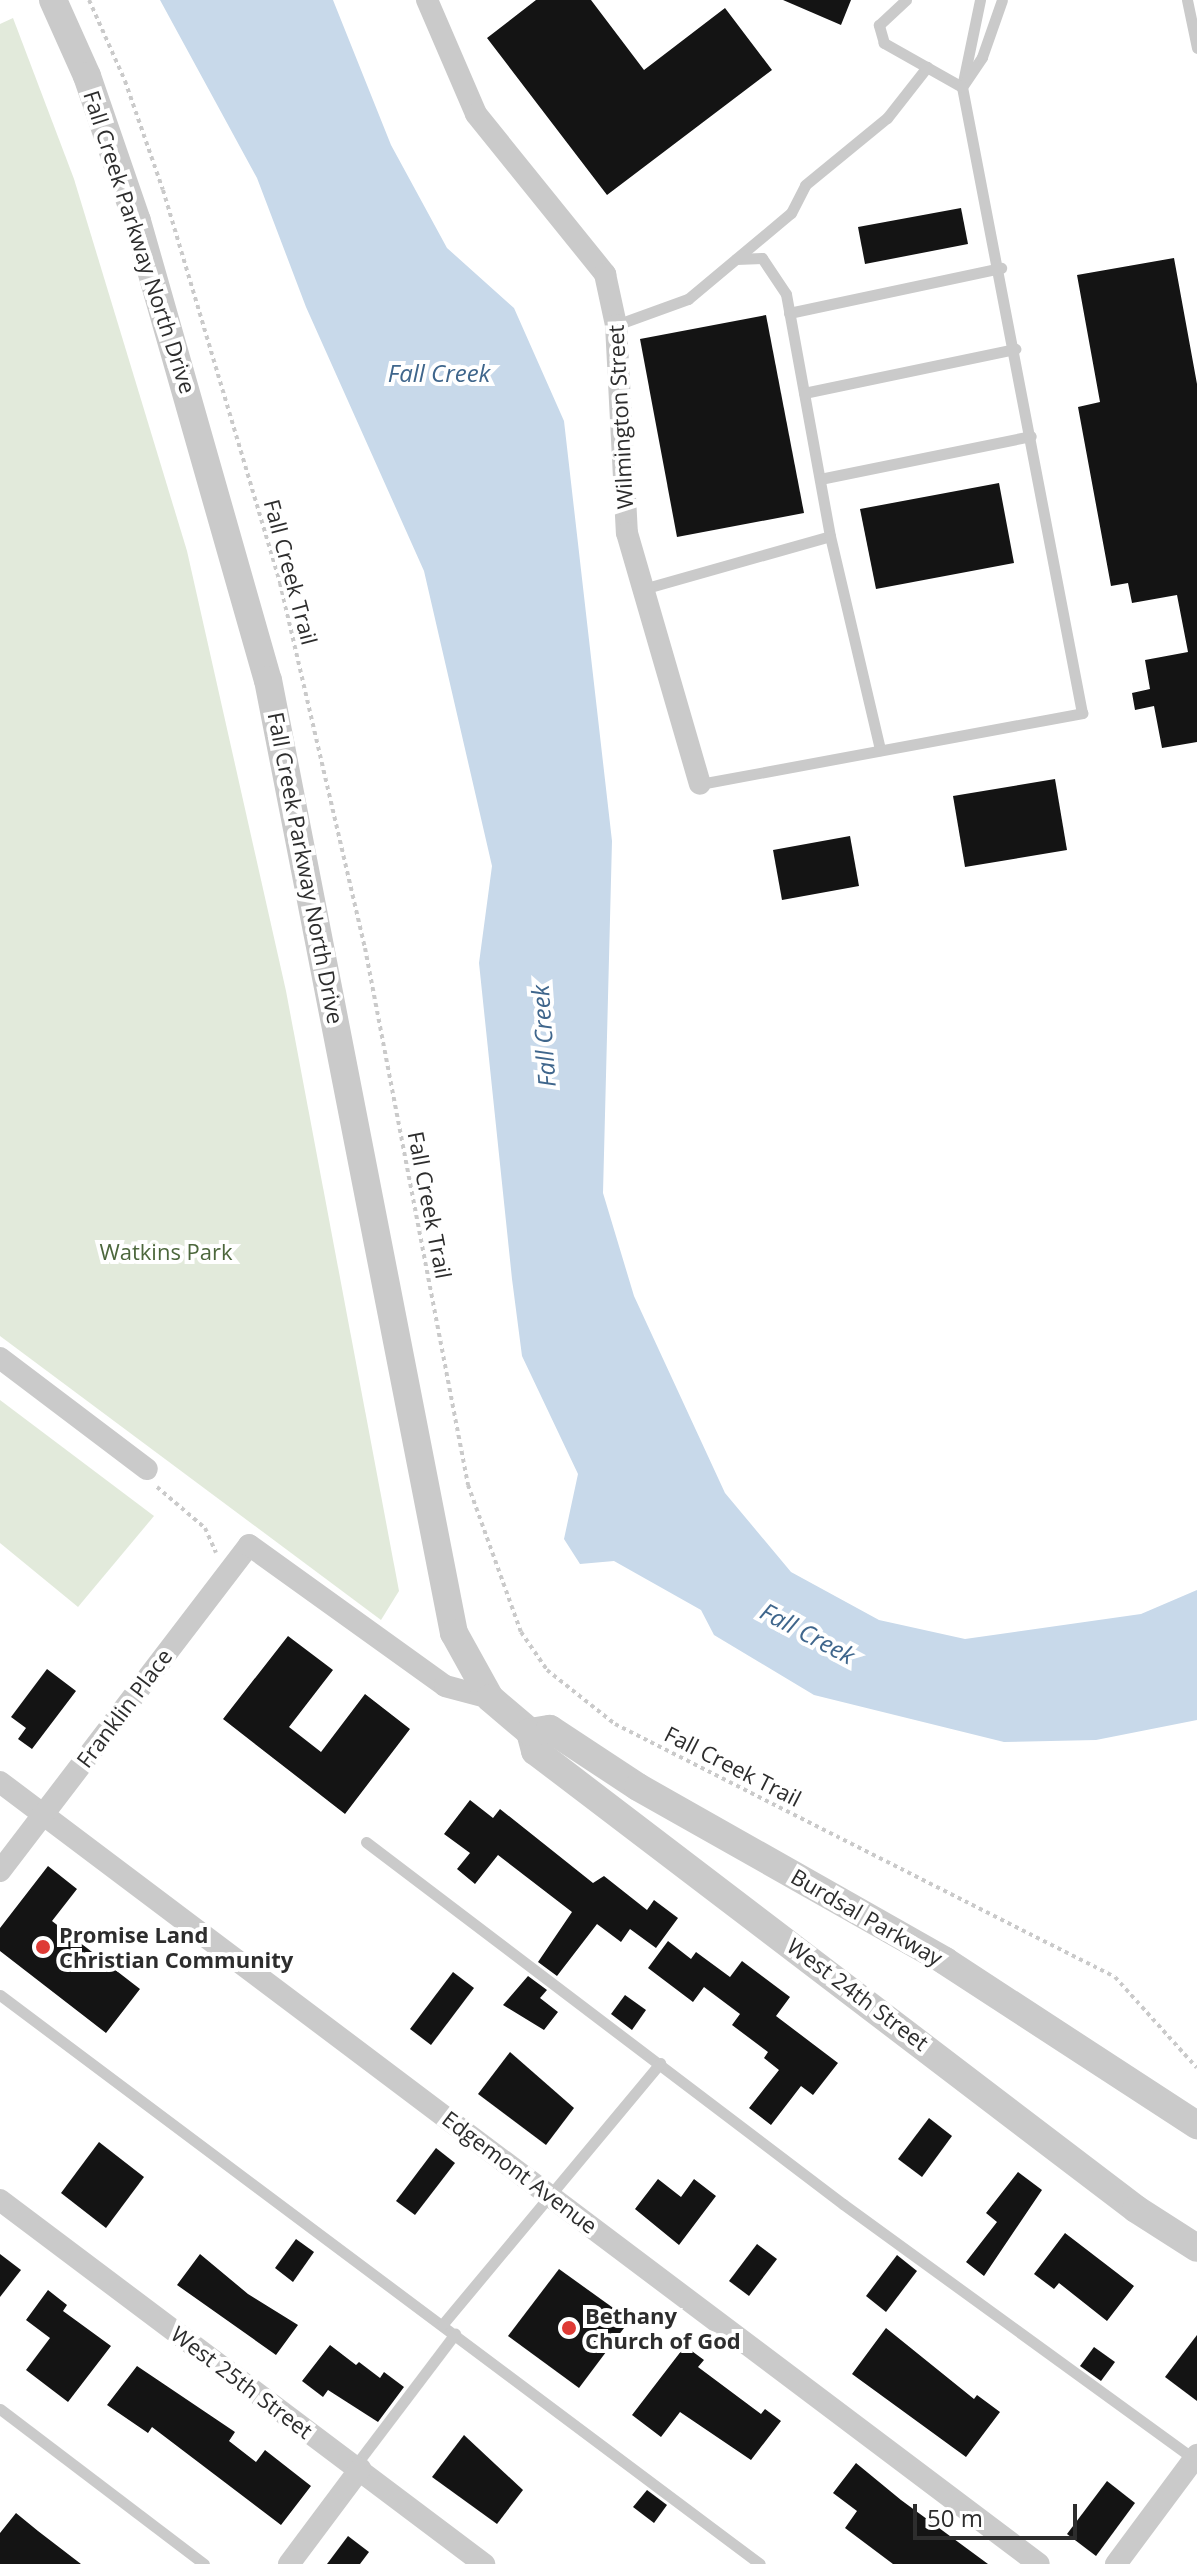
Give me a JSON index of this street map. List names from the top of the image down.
{
  "streets": {
    "street": [
      "Fall Creek Parkway North Drive",
      "Wilmington Street",
      "Franklin Place",
      "Burdsal Parkway",
      "West 24th Street",
      "Edgemont Avenue",
      "West 25th Street"
    ],
    "path": ["Fall Creek Trail"]
  },
  "crossings": [
    ["Fall Creek Parkway North Drive", "Franklin Place"],
    ["Fall Creek Parkway North Drive", "Burdsal Parkway"],
    ["Fall Creek Parkway North Drive", "West 24th Street"],
    ["Franklin Place", "Edgemont Avenue"],
    ["Burdsal Parkway", "West 24th Street"]
  ],
  "water": ["Fall Creek"],
  "parks": ["Watkins Park"],
  "places": ["Promise Land Christian Community", "Bethany Church of God"],
  "scale_bar": "50 m"
}
